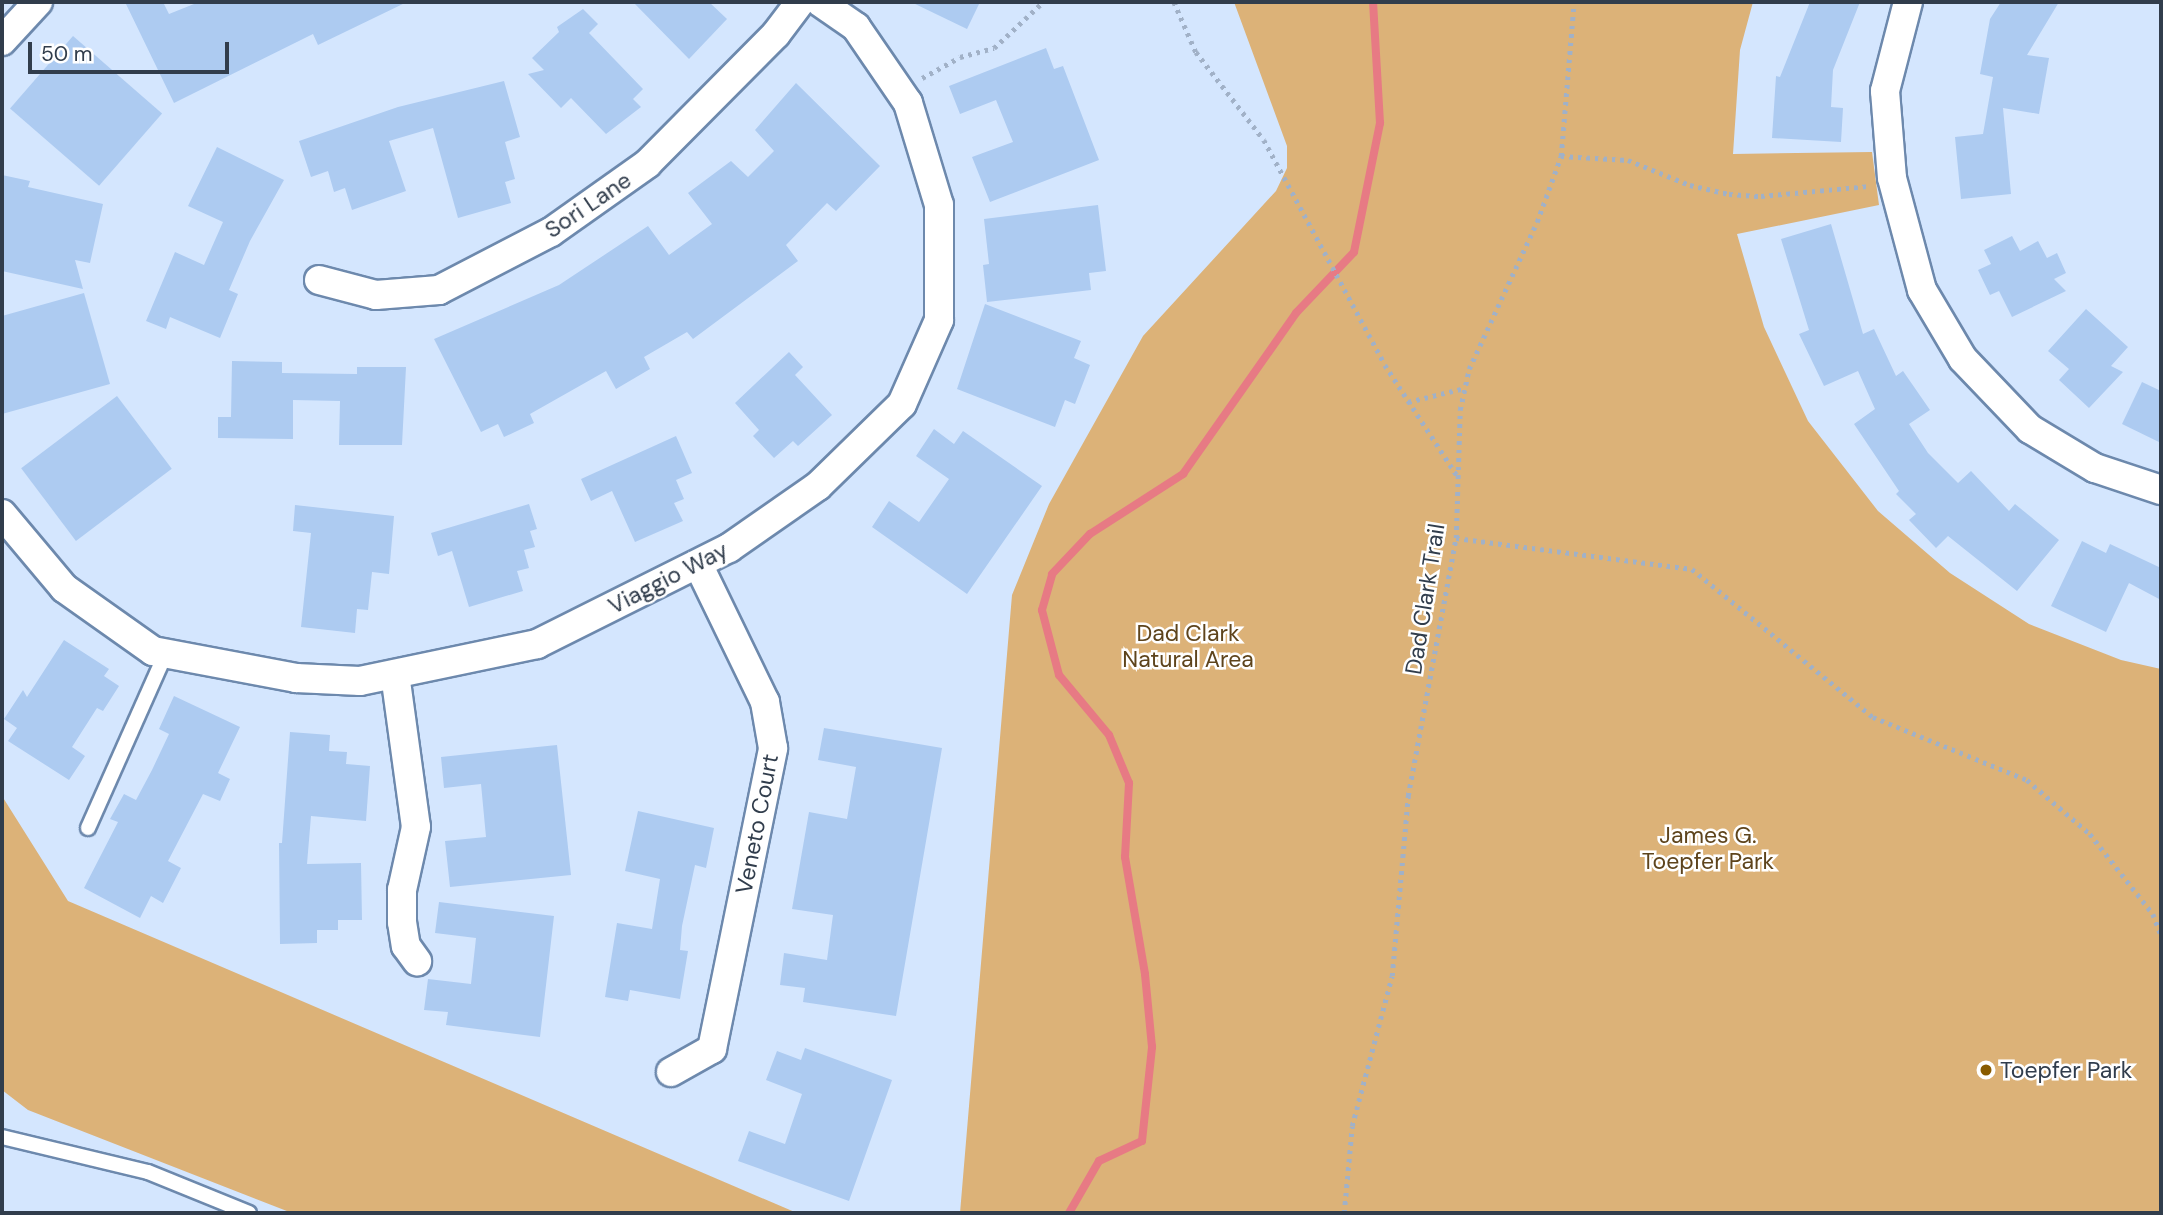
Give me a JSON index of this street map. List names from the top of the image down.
{
  "streets": {
    "street": ["Sori Lane", "Viaggio Way", "Veneto Court"],
    "path": ["Dad Clark Trail"]
  },
  "crossings": [
    ["Viaggio Way", "Veneto Court"]
  ],
  "parks": ["Dad Clark Natural Area", "James G. Toepfer Park"],
  "places": ["Toepfer Park"],
  "scale_bar": "50 m"
}
